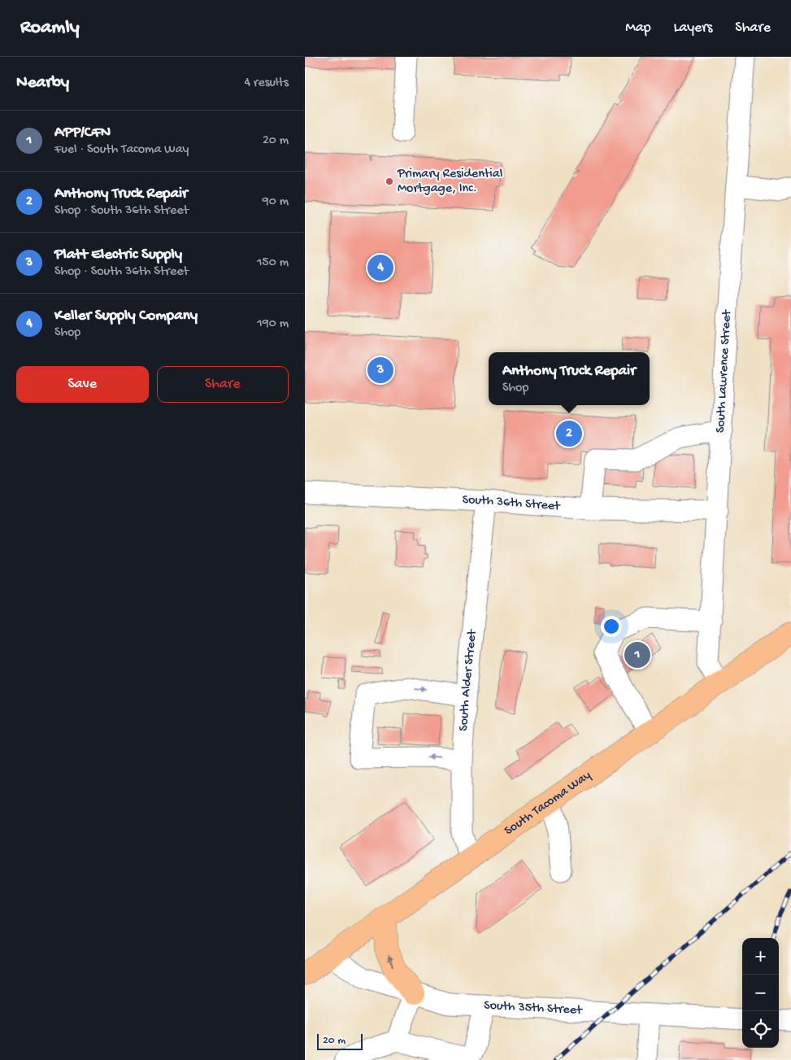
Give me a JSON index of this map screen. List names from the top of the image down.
{
  "streets": {
    "main road": ["South Tacoma Way"],
    "street": [
      "South Lawrence Street",
      "South 36th Street",
      "South Alder Street",
      "South 35th Street"
    ]
  },
  "crossings": [
    ["South Lawrence Street", "South 36th Street"],
    ["South Lawrence Street", "South Tacoma Way"],
    ["South 36th Street", "South Alder Street"],
    ["South Alder Street", "South Tacoma Way"],
    ["South Tacoma Way", "South 35th Street"]
  ],
  "places": ["Primary Residential Mortgage, Inc."],
  "scale_bar": "20 m",
  "page": {
    "header": "Roamly",
    "nav": ["Map", "Layers", "Share"],
    "heading": ["Nearby", "4 results"],
    "list": [
      {
        "mark": "1",
        "name": "APP/CFN",
        "note": "Fuel · South Tacoma Way",
        "value": "20 m"
      },
      {
        "mark": "2",
        "name": "Anthony Truck Repair",
        "note": "Shop · South 36th Street",
        "value": "90 m"
      },
      {
        "mark": "3",
        "name": "Platt Electric Supply",
        "note": "Shop · South 36th Street",
        "value": "150 m"
      },
      {
        "mark": "4",
        "name": "Keller Supply Company",
        "note": "Shop",
        "value": "190 m"
      }
    ],
    "pins": [
      "4",
      "3",
      "2",
      "1"
    ],
    "popup": ["Anthony Truck Repair", "Shop"],
    "buttons": ["Save", "Share"],
    "map_buttons": ["+", "−"],
    "scale": "20 m"
  }
}
